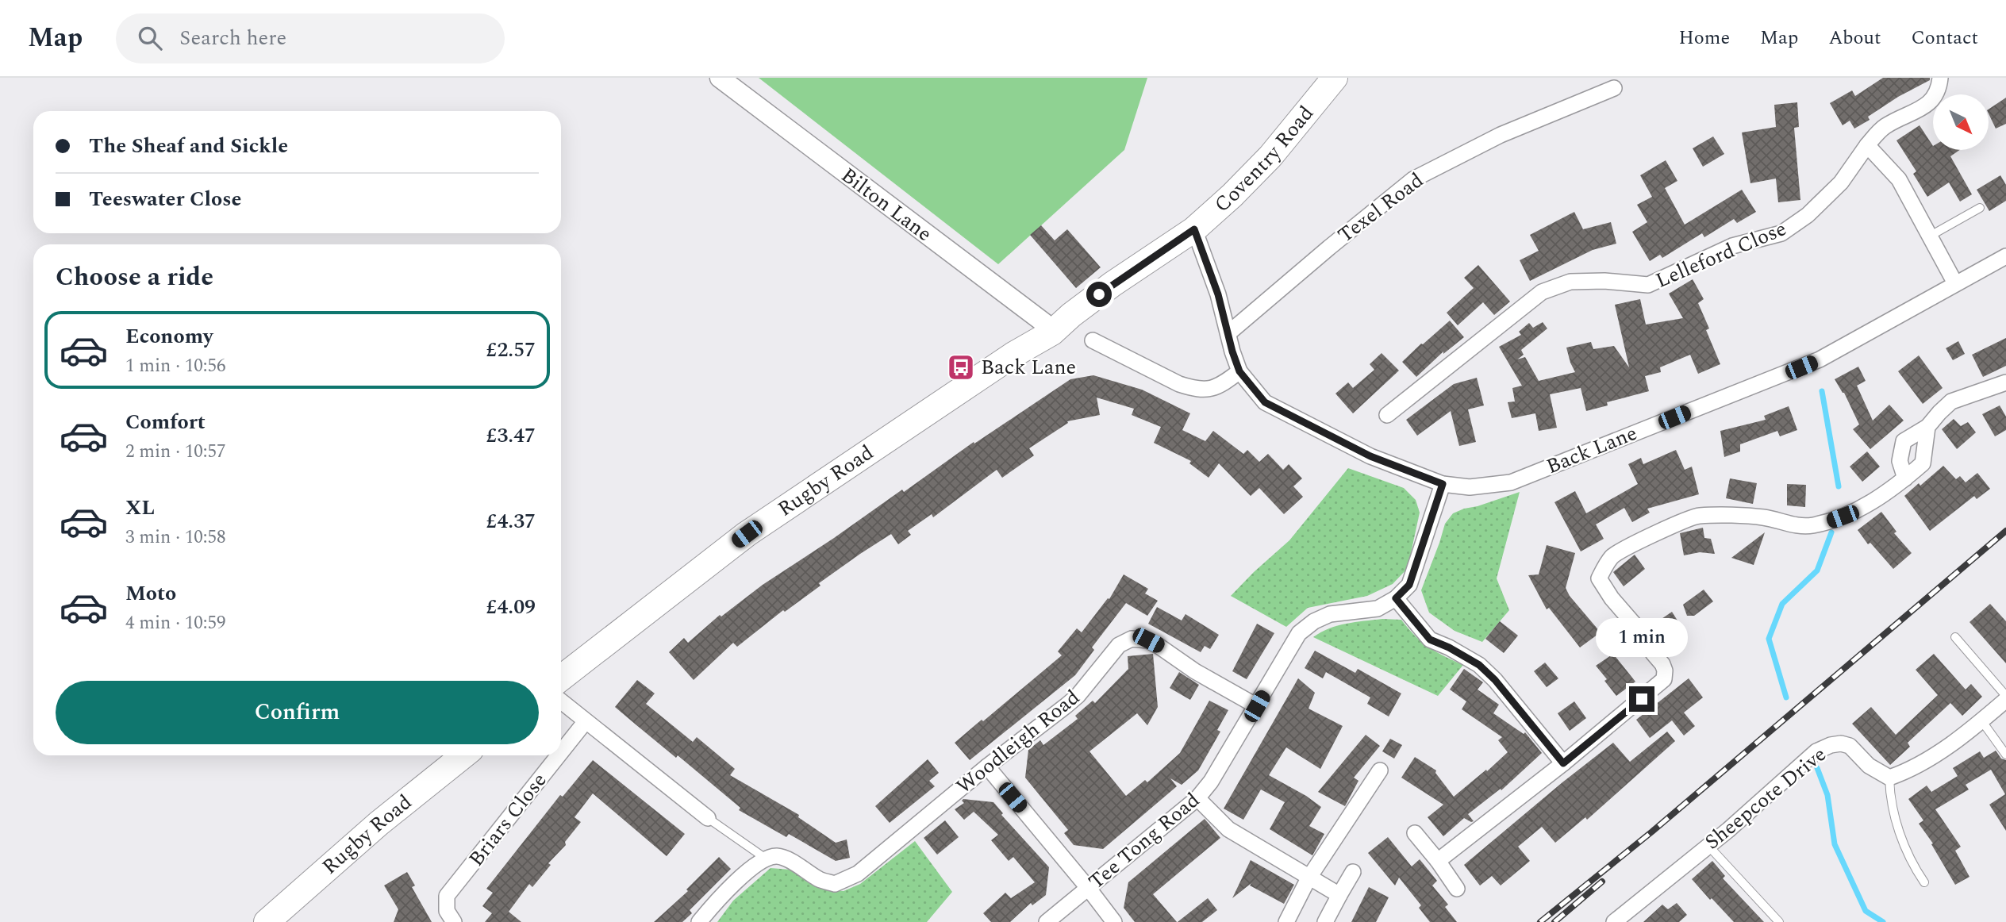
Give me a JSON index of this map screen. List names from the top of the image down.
{
  "streets": {
    "main road": ["Coventry Road", "Rugby Road"],
    "street": [
      "Bilton Lane",
      "Texel Road",
      "Lelleford Close",
      "Back Lane",
      "Woodleigh Road",
      "Sheepcote Drive",
      "Briars Close",
      "Tee Tong Road"
    ]
  },
  "crossings": [
    ["Coventry Road", "Bilton Lane"],
    ["Coventry Road", "Back Lane"],
    ["Coventry Road", "Rugby Road"],
    ["Bilton Lane", "Rugby Road"],
    ["Texel Road", "Back Lane"],
    ["Back Lane", "Tee Tong Road"],
    ["Woodleigh Road", "Tee Tong Road"]
  ],
  "places": {
    "bus stop": ["Back Lane"]
  },
  "north": "bottom right",
  "page": {
    "header": "Map",
    "search": "Search here",
    "nav": [
      "Home",
      "Map",
      "About",
      "Contact"
    ],
    "banner": ["The Sheaf and Sickle", "Teeswater Close"],
    "heading": "Choose a ride",
    "list": [
      {
        "name": "Economy",
        "note": "1 min · 10:56",
        "value": "£2.57"
      },
      {
        "name": "Comfort",
        "note": "2 min · 10:57",
        "value": "£3.47"
      },
      {
        "name": "XL",
        "note": "3 min · 10:58",
        "value": "£4.37"
      },
      {
        "name": "Moto",
        "note": "4 min · 10:59",
        "value": "£4.09"
      }
    ],
    "bubble": "1 min",
    "buttons": "Confirm"
  }
}
